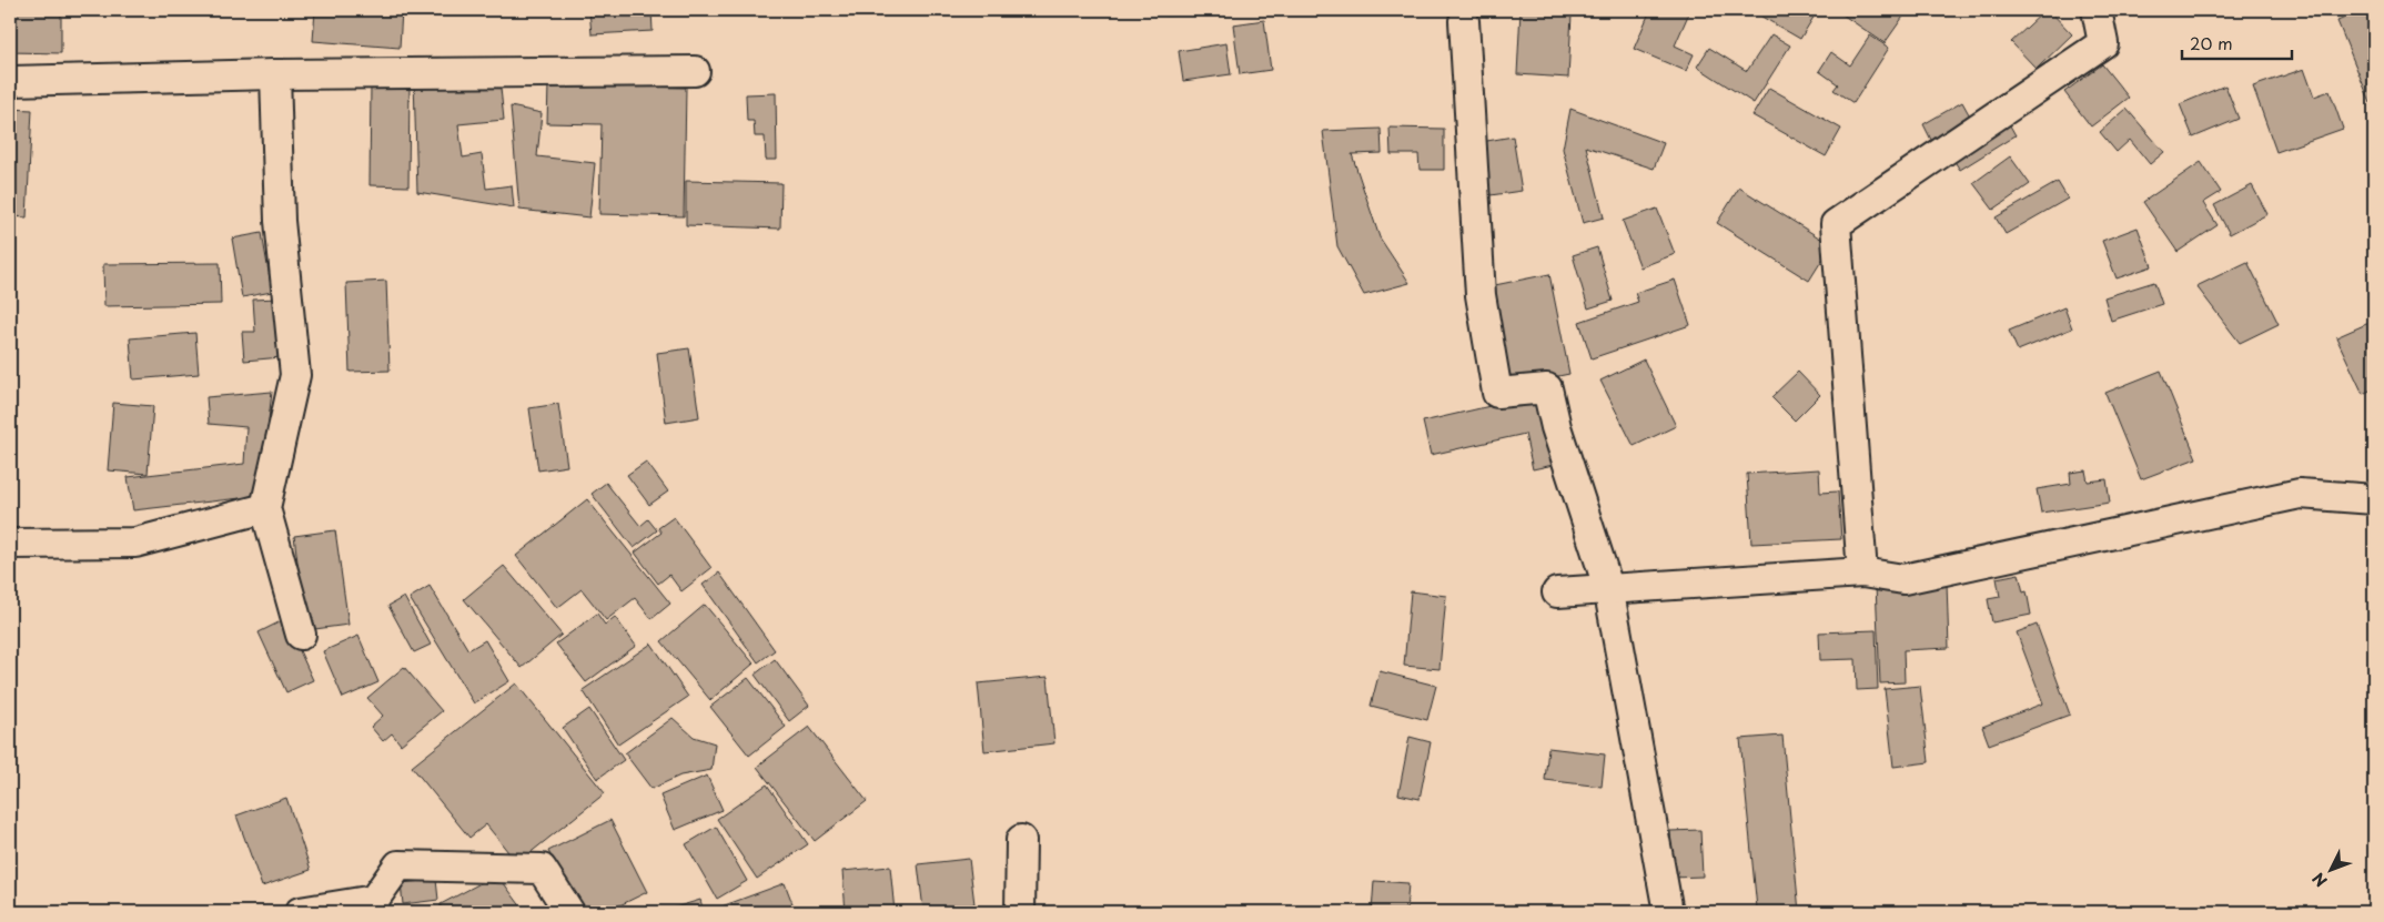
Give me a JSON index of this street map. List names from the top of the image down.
{
  "scale_bar": "20 m",
  "north": "bottom left"
}
